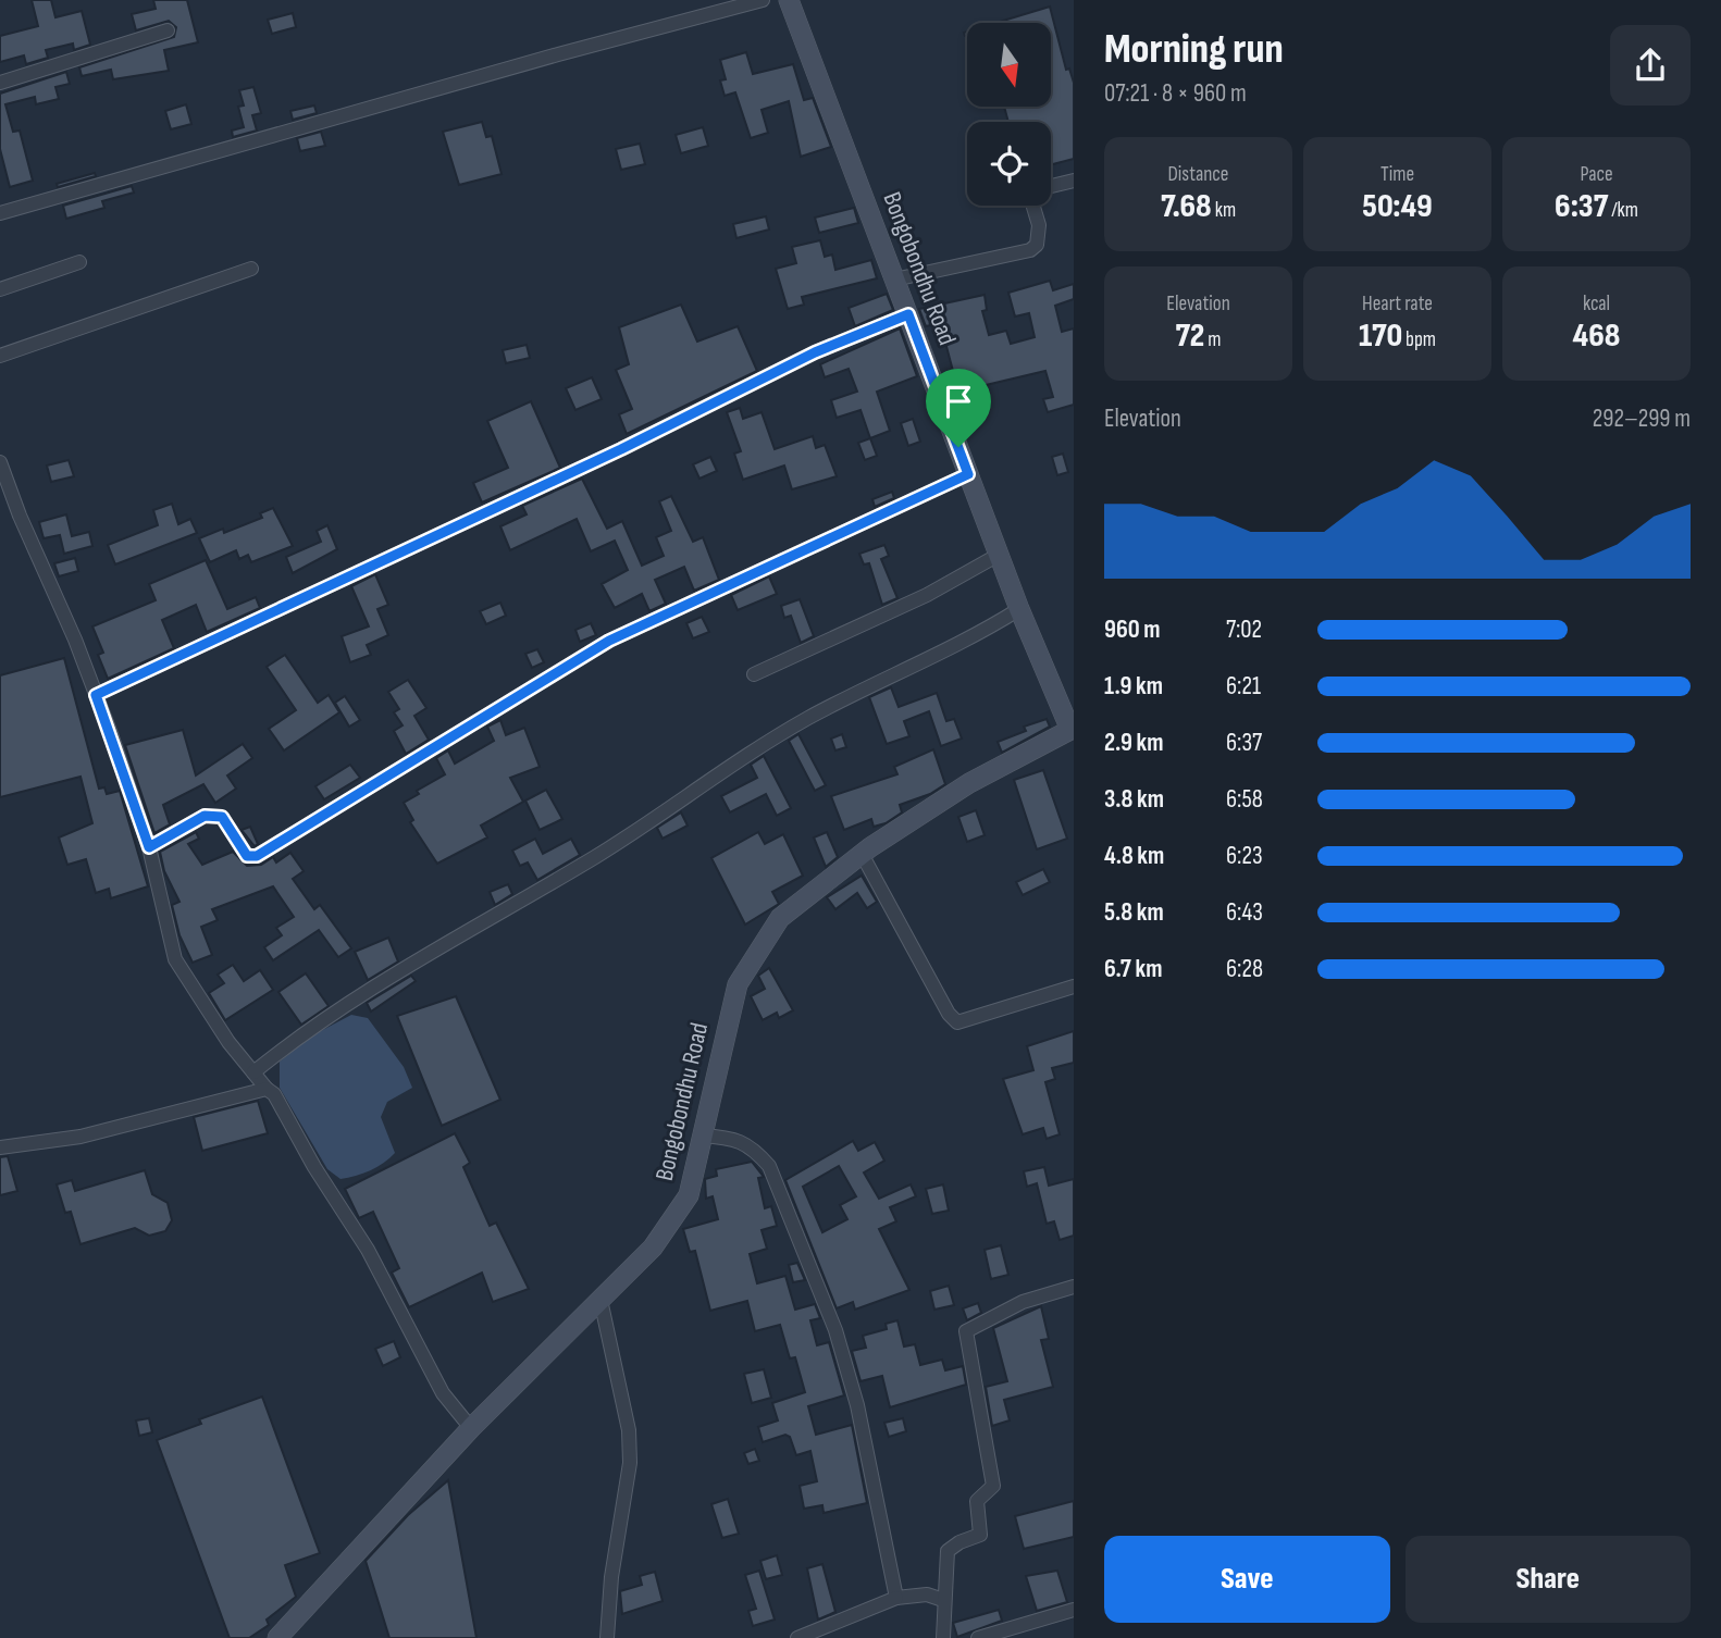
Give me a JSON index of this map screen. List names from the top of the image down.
{
  "streets": {
    "street": ["Bongobondhu Road"]
  },
  "north": "bottom",
  "page": {
    "heading": ["Morning run", "07:21 · 8 × 960 m"],
    "stats": [
      ["Distance", "7.68 km"],
      ["Time", "50:49"],
      ["Pace", "6:37 /km"],
      ["Elevation", "72 m"],
      ["Heart rate", "170 bpm"],
      ["kcal", "468"]
    ],
    "chart": ["Elevation", "292–299 m"],
    "list": [
      {
        "name": "960 m",
        "note": "7:02"
      },
      {
        "name": "1.9 km",
        "note": "6:21"
      },
      {
        "name": "2.9 km",
        "note": "6:37"
      },
      {
        "name": "3.8 km",
        "note": "6:58"
      },
      {
        "name": "4.8 km",
        "note": "6:23"
      },
      {
        "name": "5.8 km",
        "note": "6:43"
      },
      {
        "name": "6.7 km",
        "note": "6:28"
      }
    ],
    "buttons": ["Save", "Share"]
  }
}
